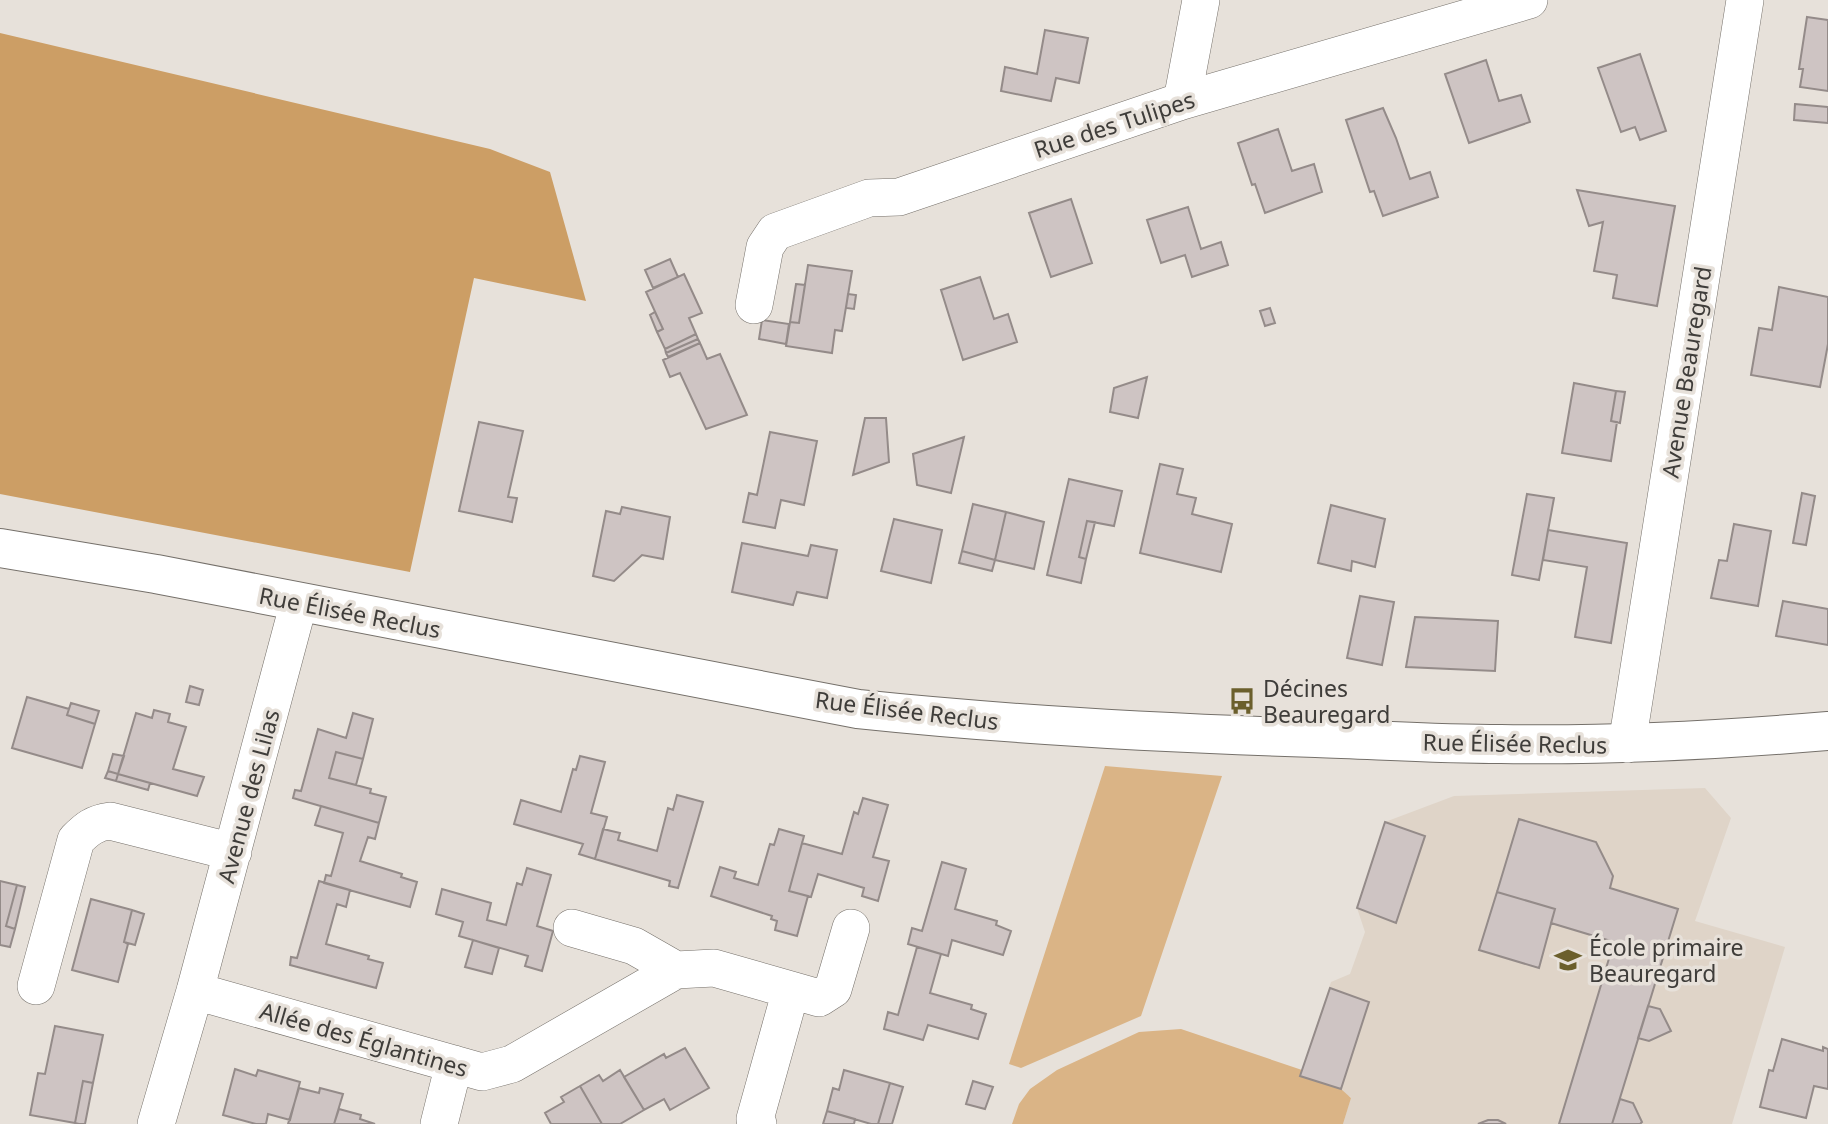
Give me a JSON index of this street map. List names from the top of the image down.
{
  "streets": {
    "street": [
      "Rue des Tulipes",
      "Avenue Beauregard",
      "Rue Élisée Reclus",
      "Avenue des Lilas",
      "Allée des Églantines"
    ]
  },
  "crossings": [
    ["Avenue Beauregard", "Rue Élisée Reclus"],
    ["Rue Élisée Reclus", "Avenue des Lilas"],
    ["Avenue des Lilas", "Allée des Églantines"]
  ],
  "places": {
    "bus stop": ["Décines Beauregard"],
    "school or university": ["École primaire Beauregard"]
  }
}
